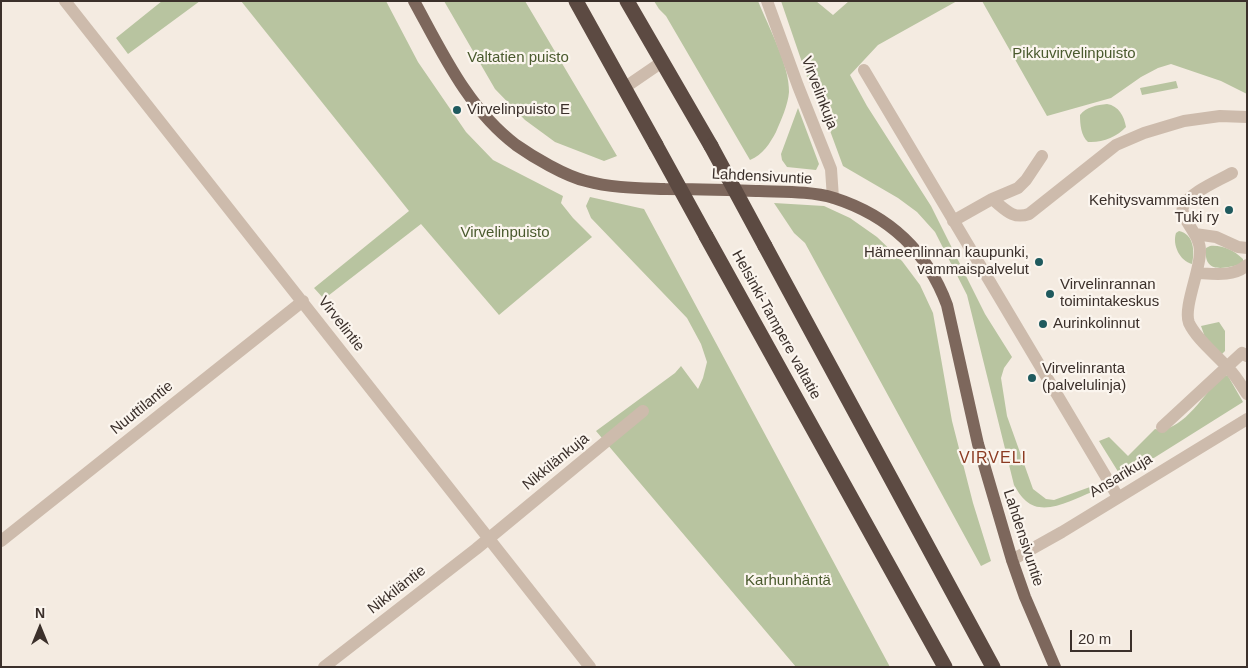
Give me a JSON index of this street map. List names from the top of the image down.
{
  "streets": {
    "highway": ["Helsinki-Tampere valtatie"],
    "main road": ["Lahdensivuntie"],
    "street": [
      "Virvelinkuja",
      "Virvelintie",
      "Nuuttilantie",
      "Nikkilänkuja",
      "Ansarikuja",
      "Nikkiläntie"
    ]
  },
  "crossings": [
    ["Virvelinkuja", "Lahdensivuntie"],
    ["Lahdensivuntie", "Ansarikuja"],
    ["Virvelintie", "Nuuttilantie"],
    ["Virvelintie", "Nikkilänkuja"],
    ["Virvelintie", "Nikkiläntie"],
    ["Nikkilänkuja", "Nikkiläntie"]
  ],
  "districts": ["VIRVELI"],
  "parks": [
    "Pikkuvirvelinpuisto",
    "Valtatien puisto",
    "Virvelinpuisto",
    "Karhunhäntä"
  ],
  "places": [
    "Virvelinpuisto E",
    "Kehitysvammaisten Tuki ry",
    "Hämeenlinnan kaupunki, vammaispalvelut",
    "Virvelinrannan toimintakeskus",
    "Aurinkolinnut",
    "Virvelinranta (palvelulinja)"
  ],
  "scale_bar": "20 m",
  "north": "top"
}
